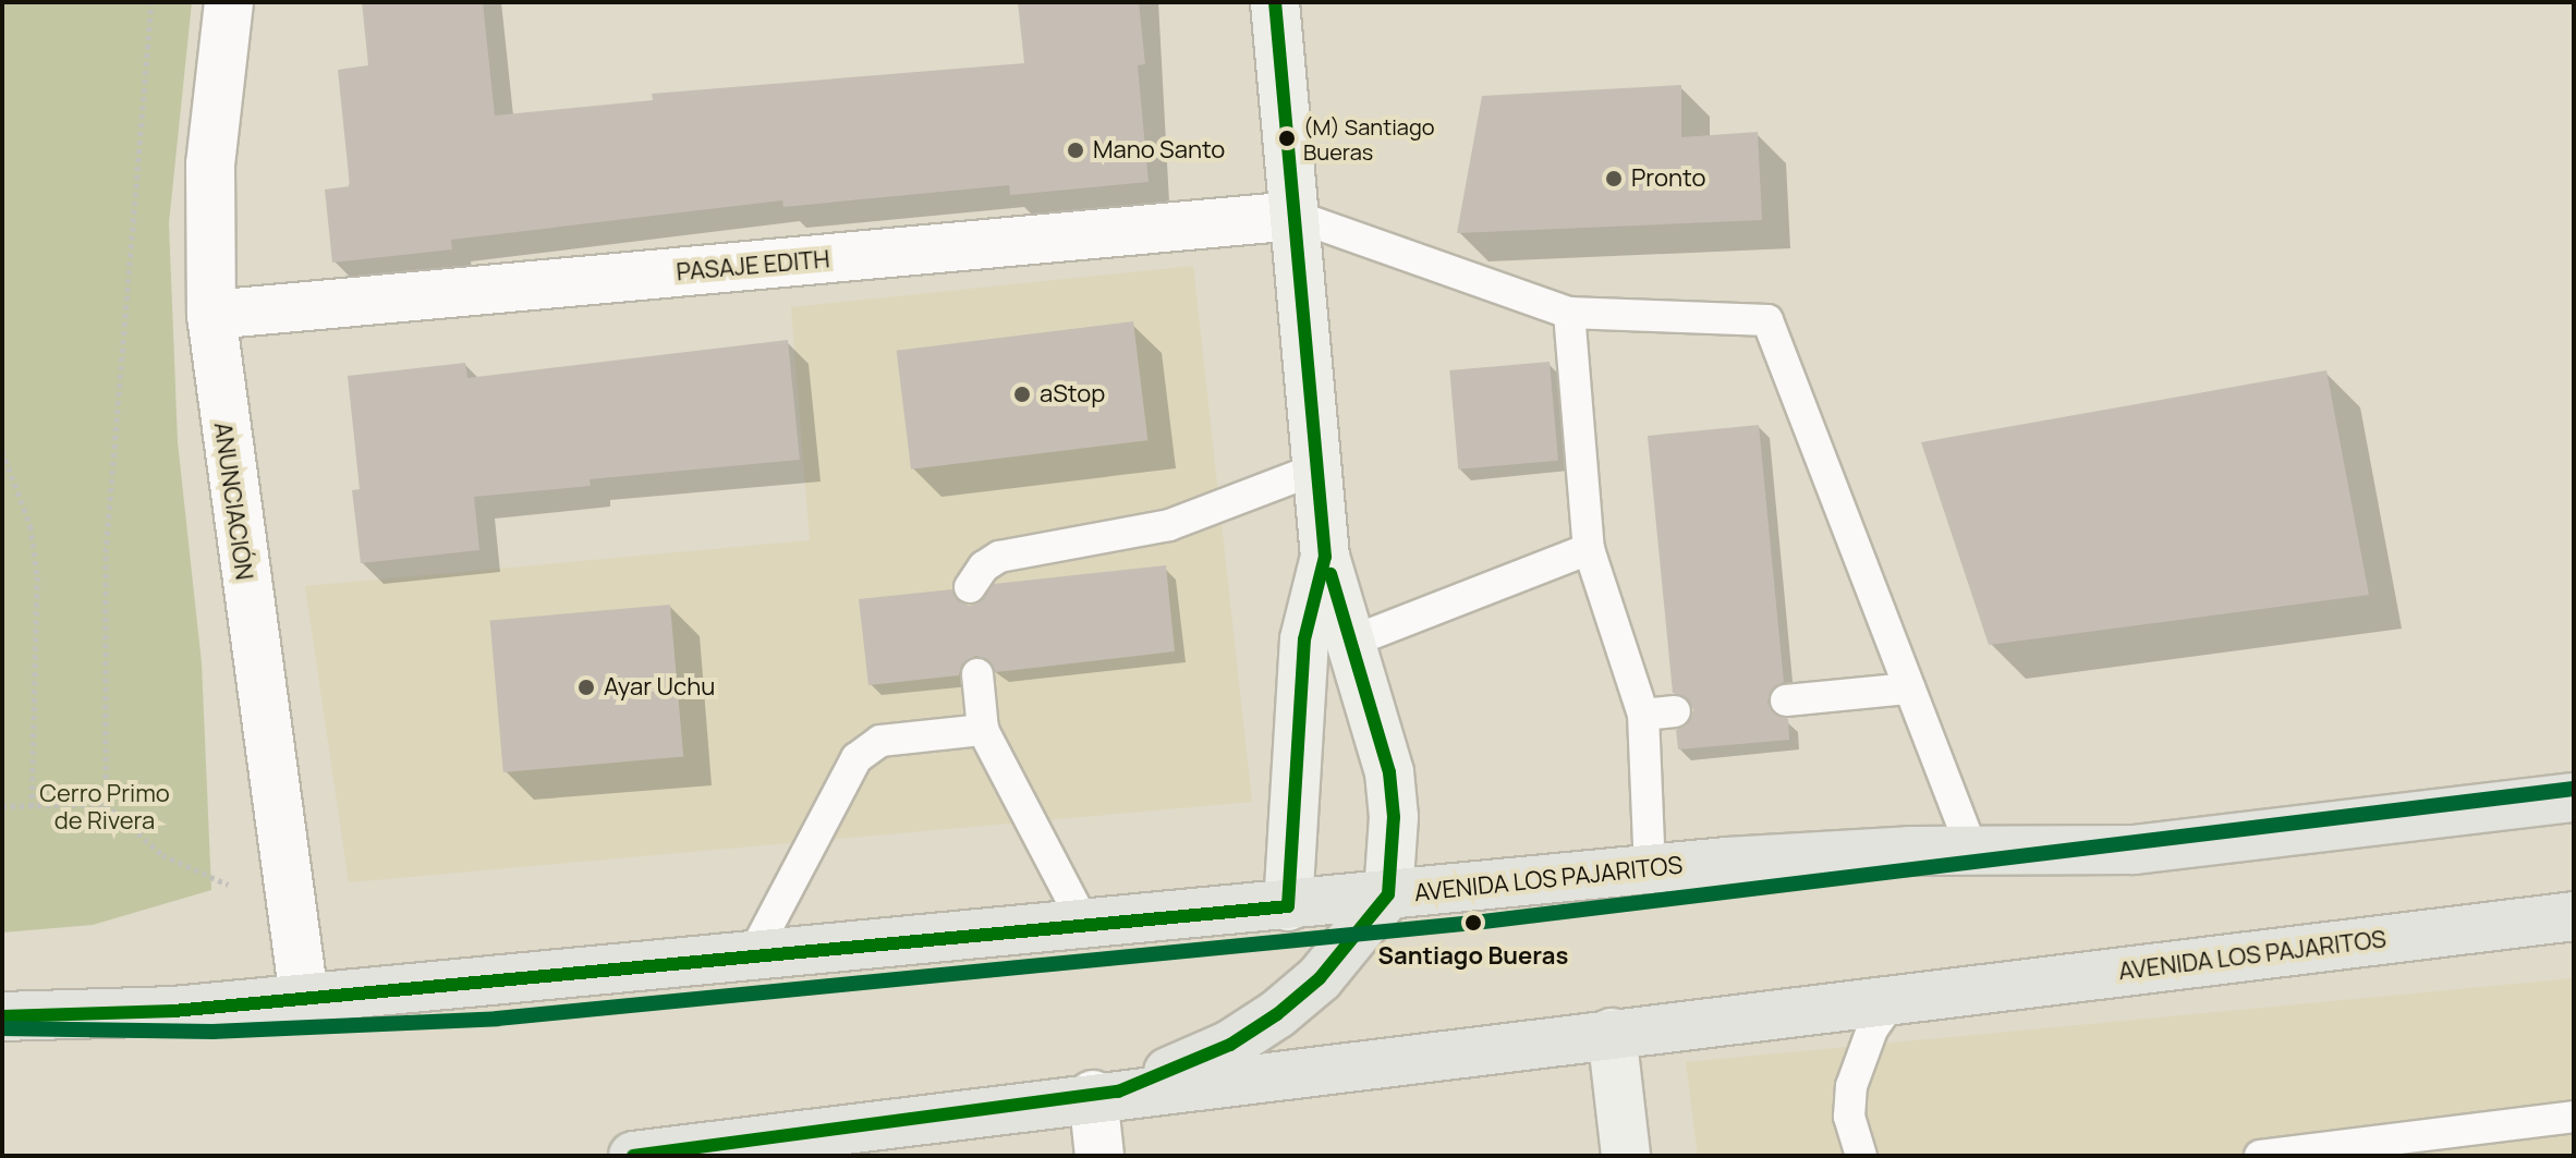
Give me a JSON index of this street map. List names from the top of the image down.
{
  "streets": {
    "main road": ["AVENIDA LOS PAJARITOS"],
    "street": ["PASAJE EDITH", "ANUNCIACIÓN"]
  },
  "crossings": [
    ["PASAJE EDITH", "ANUNCIACIÓN"],
    ["ANUNCIACIÓN", "AVENIDA LOS PAJARITOS"]
  ],
  "parks": ["Cerro Primo de Rivera"],
  "places": [
    "(M) Santiago Bueras",
    "Mano Santo",
    "Pronto",
    "aStop",
    "Ayar Uchu",
    "Santiago Bueras"
  ]
}
